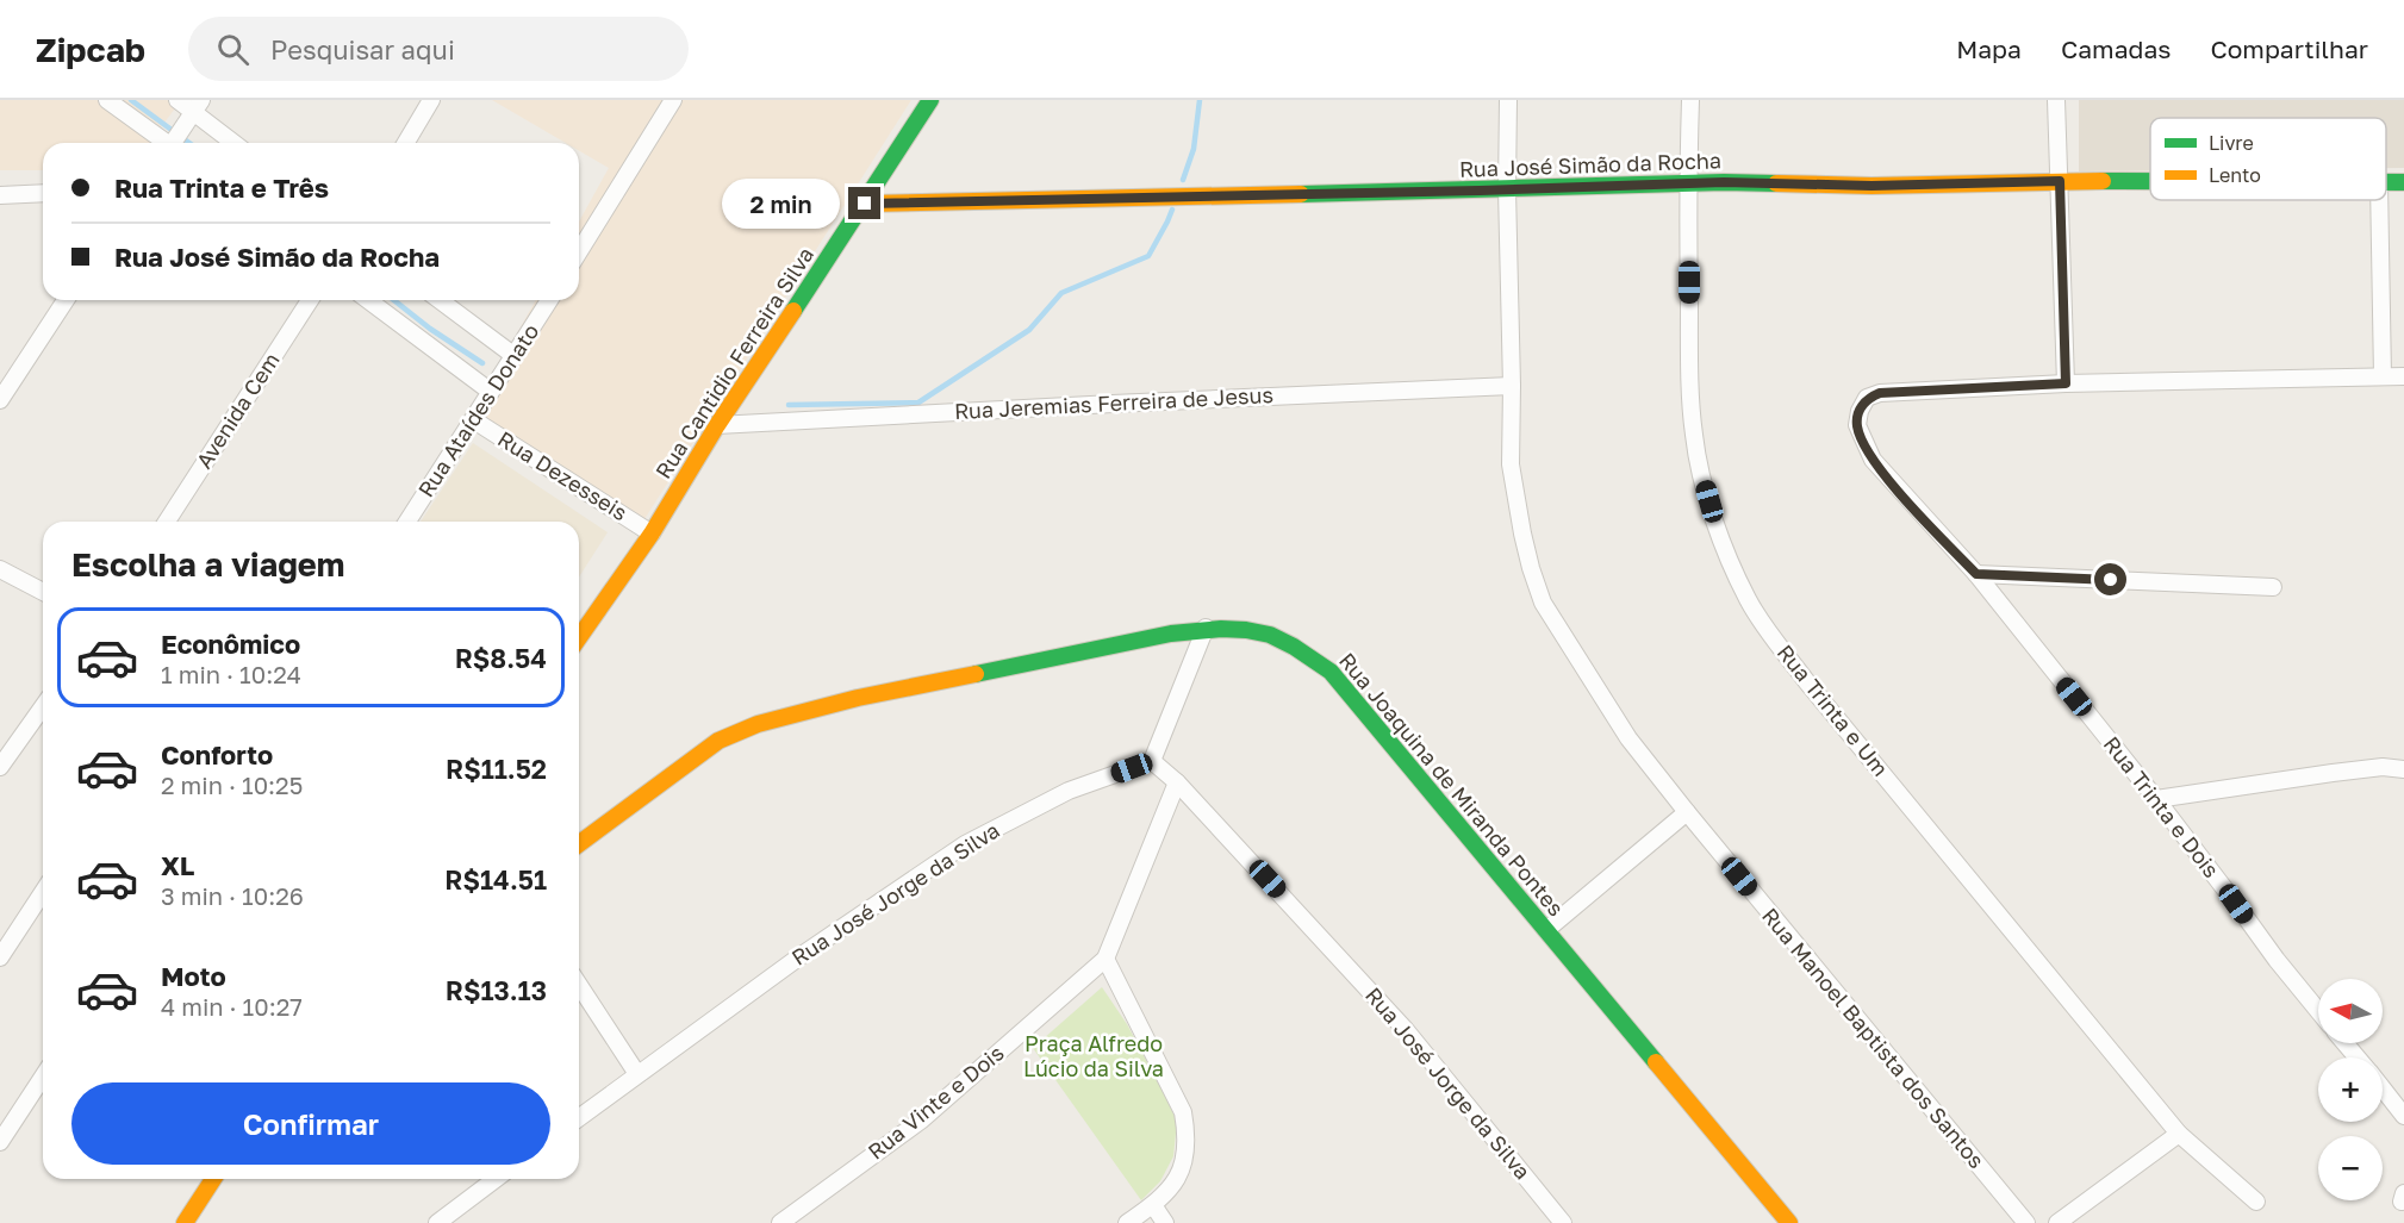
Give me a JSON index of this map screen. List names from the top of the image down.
{
  "streets": {
    "street": [
      "Rua José Simão da Rocha",
      "Rua Cantidio Ferreira Silva",
      "Rua Jeremias Ferreira de Jesus",
      "Avenida Cem",
      "Rua Ataídes Donato",
      "Rua Dezesseis",
      "Rua Trinta e Um",
      "Rua Joaquina de Miranda Pontes",
      "Rua Trinta e Dois",
      "Rua José Jorge da Silva",
      "Rua Manoel Baptista dos Santos",
      "Rua Vinte e Dois"
    ]
  },
  "crossings": [
    ["Rua José Simão da Rocha", "Rua Cantidio Ferreira Silva"],
    ["Rua José Simão da Rocha", "Rua Trinta e Um"],
    ["Rua José Simão da Rocha", "Rua Manoel Baptista dos Santos"],
    ["Rua Cantidio Ferreira Silva", "Rua Jeremias Ferreira de Jesus"],
    ["Rua Cantidio Ferreira Silva", "Rua Dezesseis"],
    ["Rua Jeremias Ferreira de Jesus", "Rua Manoel Baptista dos Santos"],
    ["Rua Ataídes Donato", "Rua Dezesseis"],
    ["Rua José Jorge da Silva", "Rua Vinte e Dois"]
  ],
  "parks": ["Praça Alfredo Lúcio da Silva"],
  "legend": ["Livre", "Lento"],
  "north": "left",
  "page": {
    "header": "Zipcab",
    "search": "Pesquisar aqui",
    "nav": ["Mapa", "Camadas", "Compartilhar"],
    "banner": ["Rua Trinta e Três", "Rua José Simão da Rocha"],
    "bubble": "2 min",
    "heading": "Escolha a viagem",
    "list": [
      {
        "name": "Econômico",
        "note": "1 min · 10:24",
        "value": "R$8.54"
      },
      {
        "name": "Conforto",
        "note": "2 min · 10:25",
        "value": "R$11.52"
      },
      {
        "name": "XL",
        "note": "3 min · 10:26",
        "value": "R$14.51"
      },
      {
        "name": "Moto",
        "note": "4 min · 10:27",
        "value": "R$13.13"
      }
    ],
    "map_buttons": ["+", "−"],
    "buttons": "Confirmar"
  }
}
